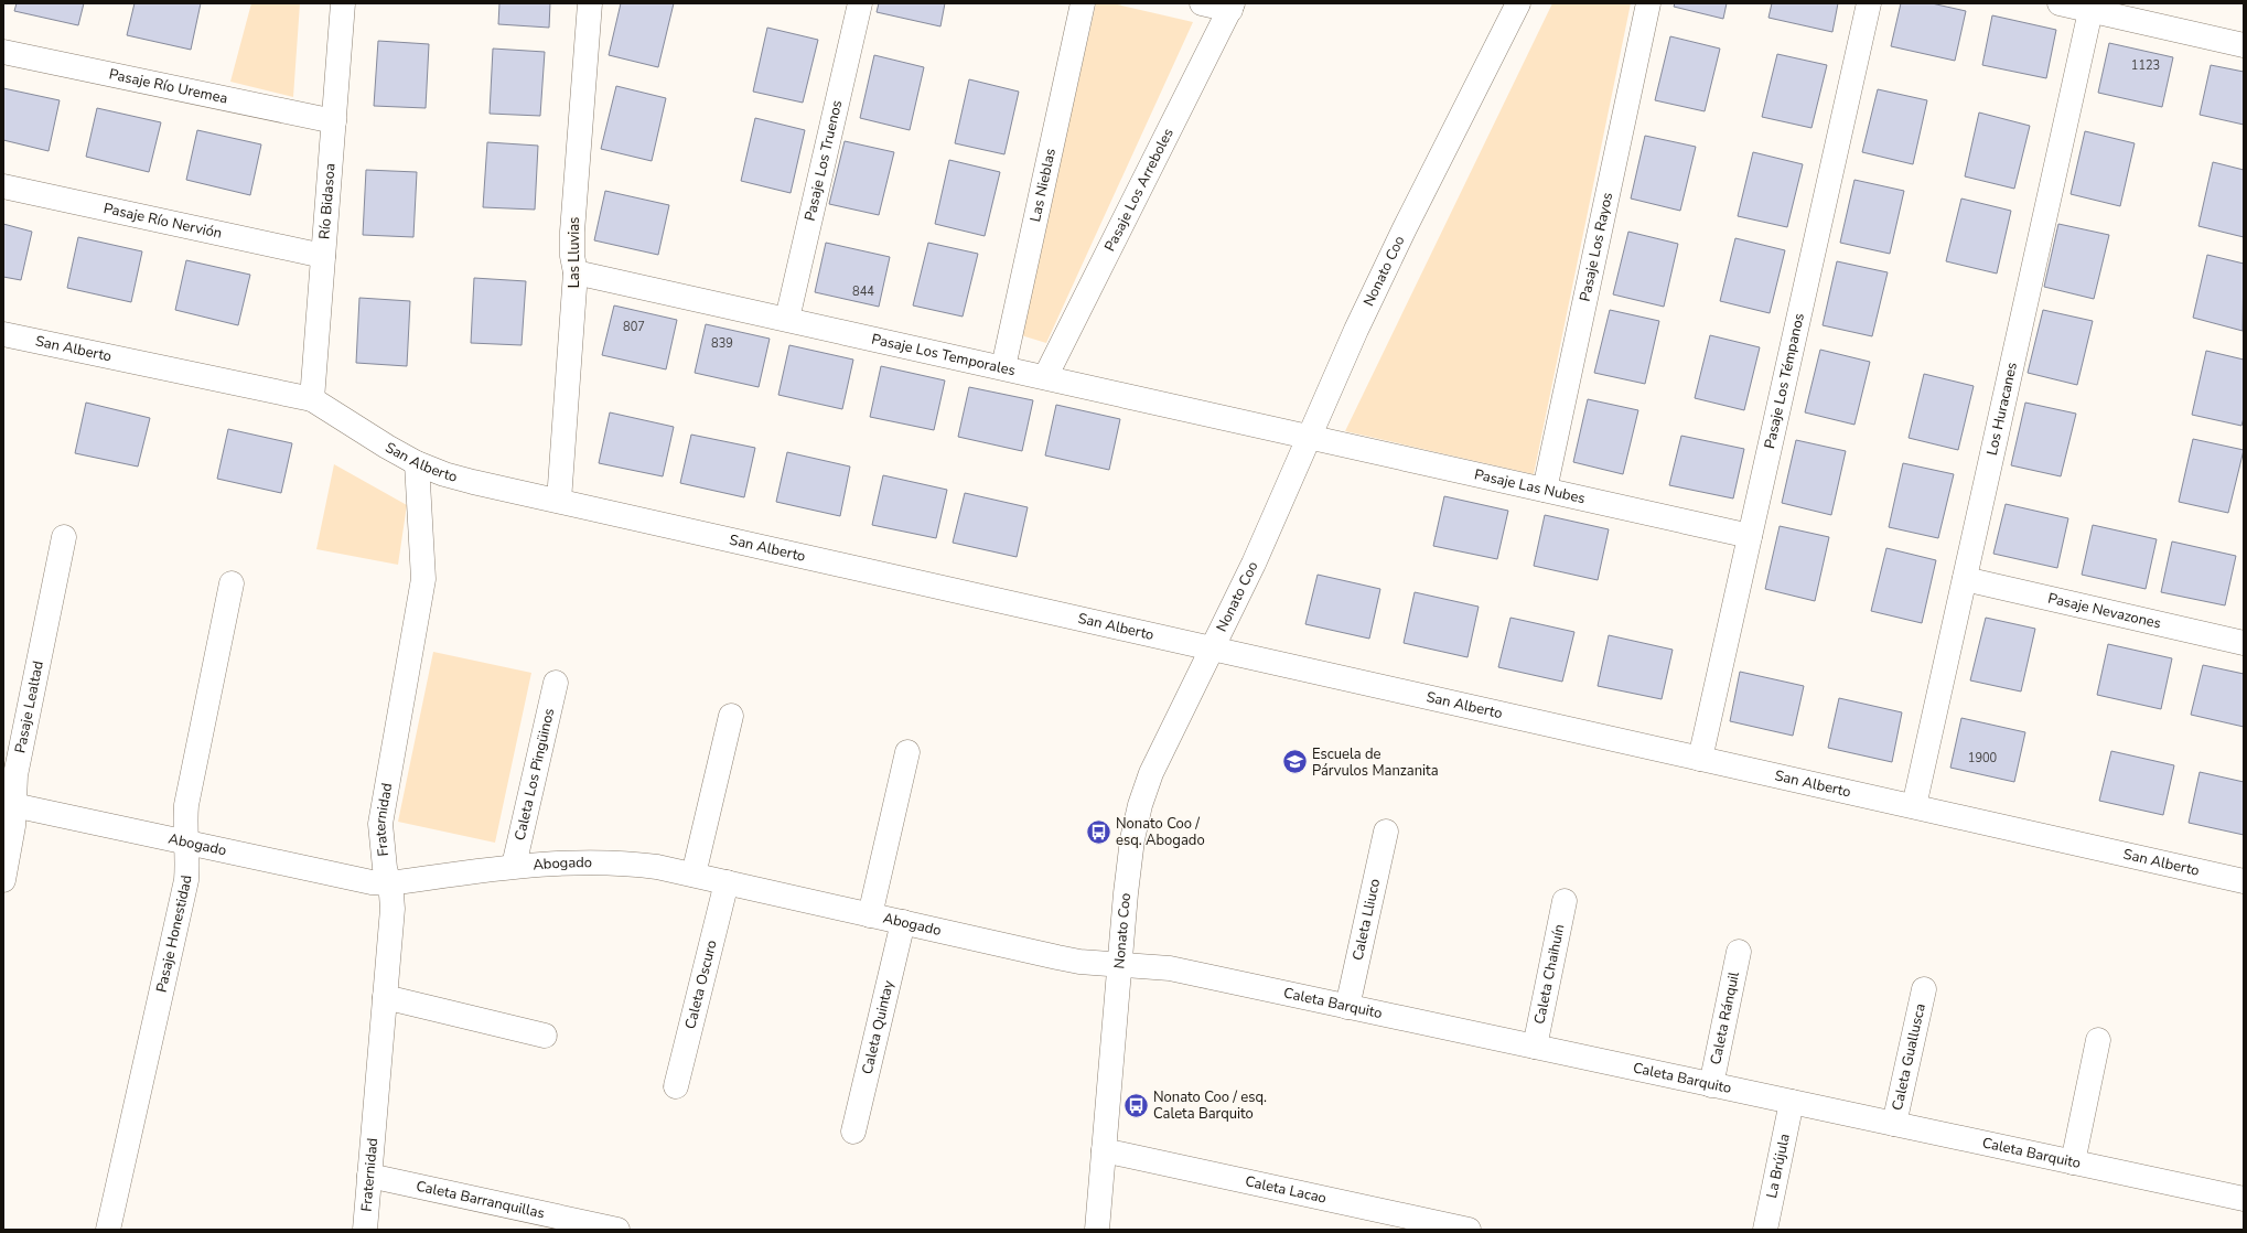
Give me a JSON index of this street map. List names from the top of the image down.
{
  "streets": {
    "street": [
      "Pasaje Río Uremea",
      "Pasaje Los Truenos",
      "Las Nieblas",
      "Pasaje Los Arreboles",
      "Río Bidasoa",
      "Pasaje Río Nervión",
      "Pasaje Los Rayos",
      "Las Lluvias",
      "Nonato Coo",
      "San Alberto",
      "Pasaje Los Temporales",
      "Pasaje Los Témpanos",
      "Los Huracanes",
      "Pasaje Las Nubes",
      "Pasaje Nevazones",
      "Pasaje Lealtad",
      "Caleta Los Pingüinos",
      "Fraternidad",
      "Abogado",
      "Caleta Lliuco",
      "Pasaje Honestidad",
      "Caleta Chaihuín",
      "Caleta Oscuro",
      "Caleta Barquito",
      "Caleta Ránquil",
      "Caleta Quintay",
      "Caleta Guallusca",
      "La Brújula",
      "Caleta Lacao",
      "Caleta Barranquillas"
    ]
  },
  "crossings": [
    ["Pasaje Río Uremea", "Río Bidasoa"],
    ["Pasaje Los Truenos", "Pasaje Los Temporales"],
    ["Las Nieblas", "Pasaje Los Temporales"],
    ["Pasaje Los Arreboles", "Pasaje Los Temporales"],
    ["Río Bidasoa", "Pasaje Río Nervión"],
    ["Río Bidasoa", "San Alberto"],
    ["Pasaje Los Rayos", "Pasaje Las Nubes"],
    ["Las Lluvias", "San Alberto"],
    ["Las Lluvias", "Pasaje Los Temporales"],
    ["Nonato Coo", "San Alberto"],
    ["Nonato Coo", "Pasaje Los Temporales"],
    ["Nonato Coo", "Pasaje Las Nubes"],
    ["Nonato Coo", "Abogado"],
    ["Nonato Coo", "Caleta Barquito"],
    ["Nonato Coo", "Caleta Lacao"],
    ["San Alberto", "Pasaje Los Témpanos"],
    ["San Alberto", "Los Huracanes"],
    ["San Alberto", "Fraternidad"],
    ["Pasaje Los Temporales", "Pasaje Las Nubes"],
    ["Pasaje Los Témpanos", "Pasaje Las Nubes"],
    ["Los Huracanes", "Pasaje Nevazones"],
    ["Pasaje Lealtad", "Abogado"],
    ["Caleta Los Pingüinos", "Abogado"],
    ["Fraternidad", "Abogado"],
    ["Fraternidad", "Caleta Barranquillas"],
    ["Abogado", "Pasaje Honestidad"],
    ["Abogado", "Caleta Oscuro"],
    ["Abogado", "Caleta Barquito"],
    ["Abogado", "Caleta Quintay"],
    ["Caleta Lliuco", "Caleta Barquito"],
    ["Caleta Chaihuín", "Caleta Barquito"],
    ["Caleta Barquito", "Caleta Ránquil"],
    ["Caleta Barquito", "Caleta Guallusca"],
    ["Caleta Barquito", "La Brújula"]
  ],
  "places": {
    "school or university": ["Escuela de Párvulos Manzanita"],
    "bus stop": ["Nonato Coo / esq. Abogado", "Nonato Coo / esq. Caleta Barquito"]
  },
  "house_numbers": [
    "1123",
    "844",
    "807",
    "839",
    "1900"
  ]
}
